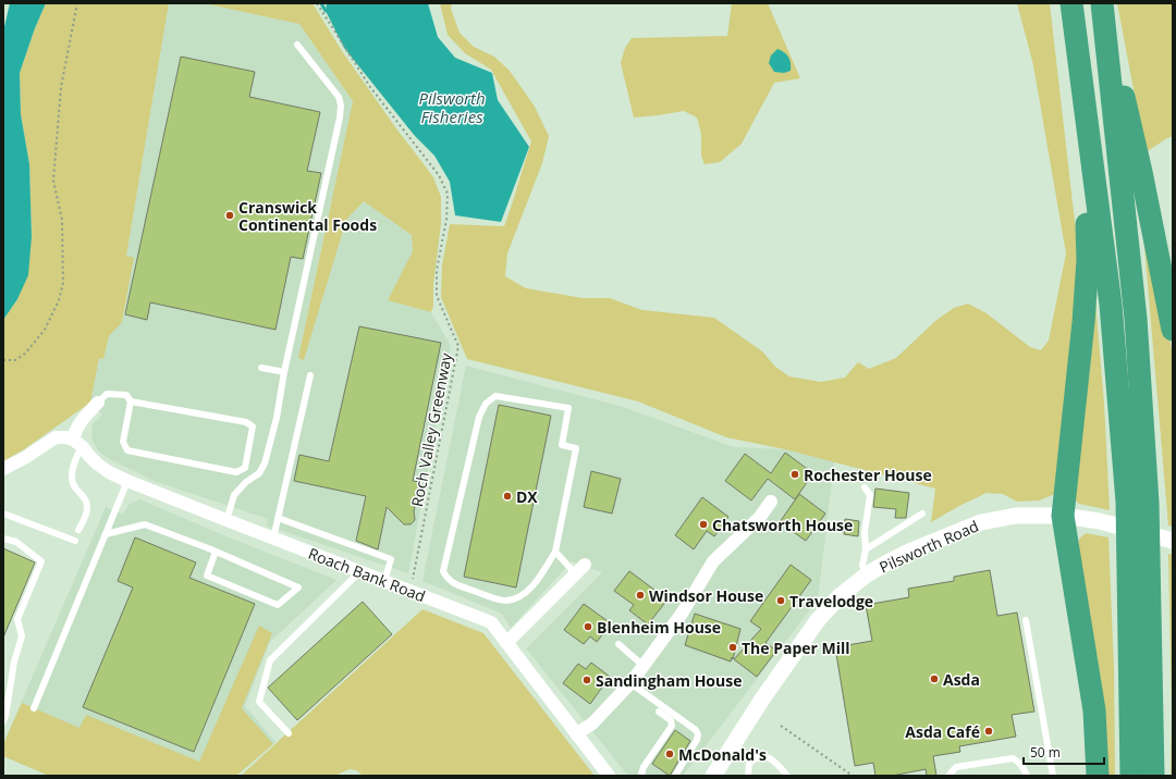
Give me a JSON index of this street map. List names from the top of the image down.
{
  "streets": {
    "street": ["Pilsworth Road", "Roach Bank Road"],
    "path": ["Roch Valley Greenway"]
  },
  "crossings": [
    ["Roch Valley Greenway", "Roach Bank Road"]
  ],
  "water": ["Pilsworth Fisheries"],
  "places": [
    "Cranswick Continental Foods",
    "Rochester House",
    "DX",
    "Chatsworth House",
    "Windsor House",
    "Travelodge",
    "Blenheim House",
    "The Paper Mill",
    "Asda",
    "Sandingham House",
    "Asda Café",
    "McDonald's"
  ],
  "scale_bar": "50 m"
}
